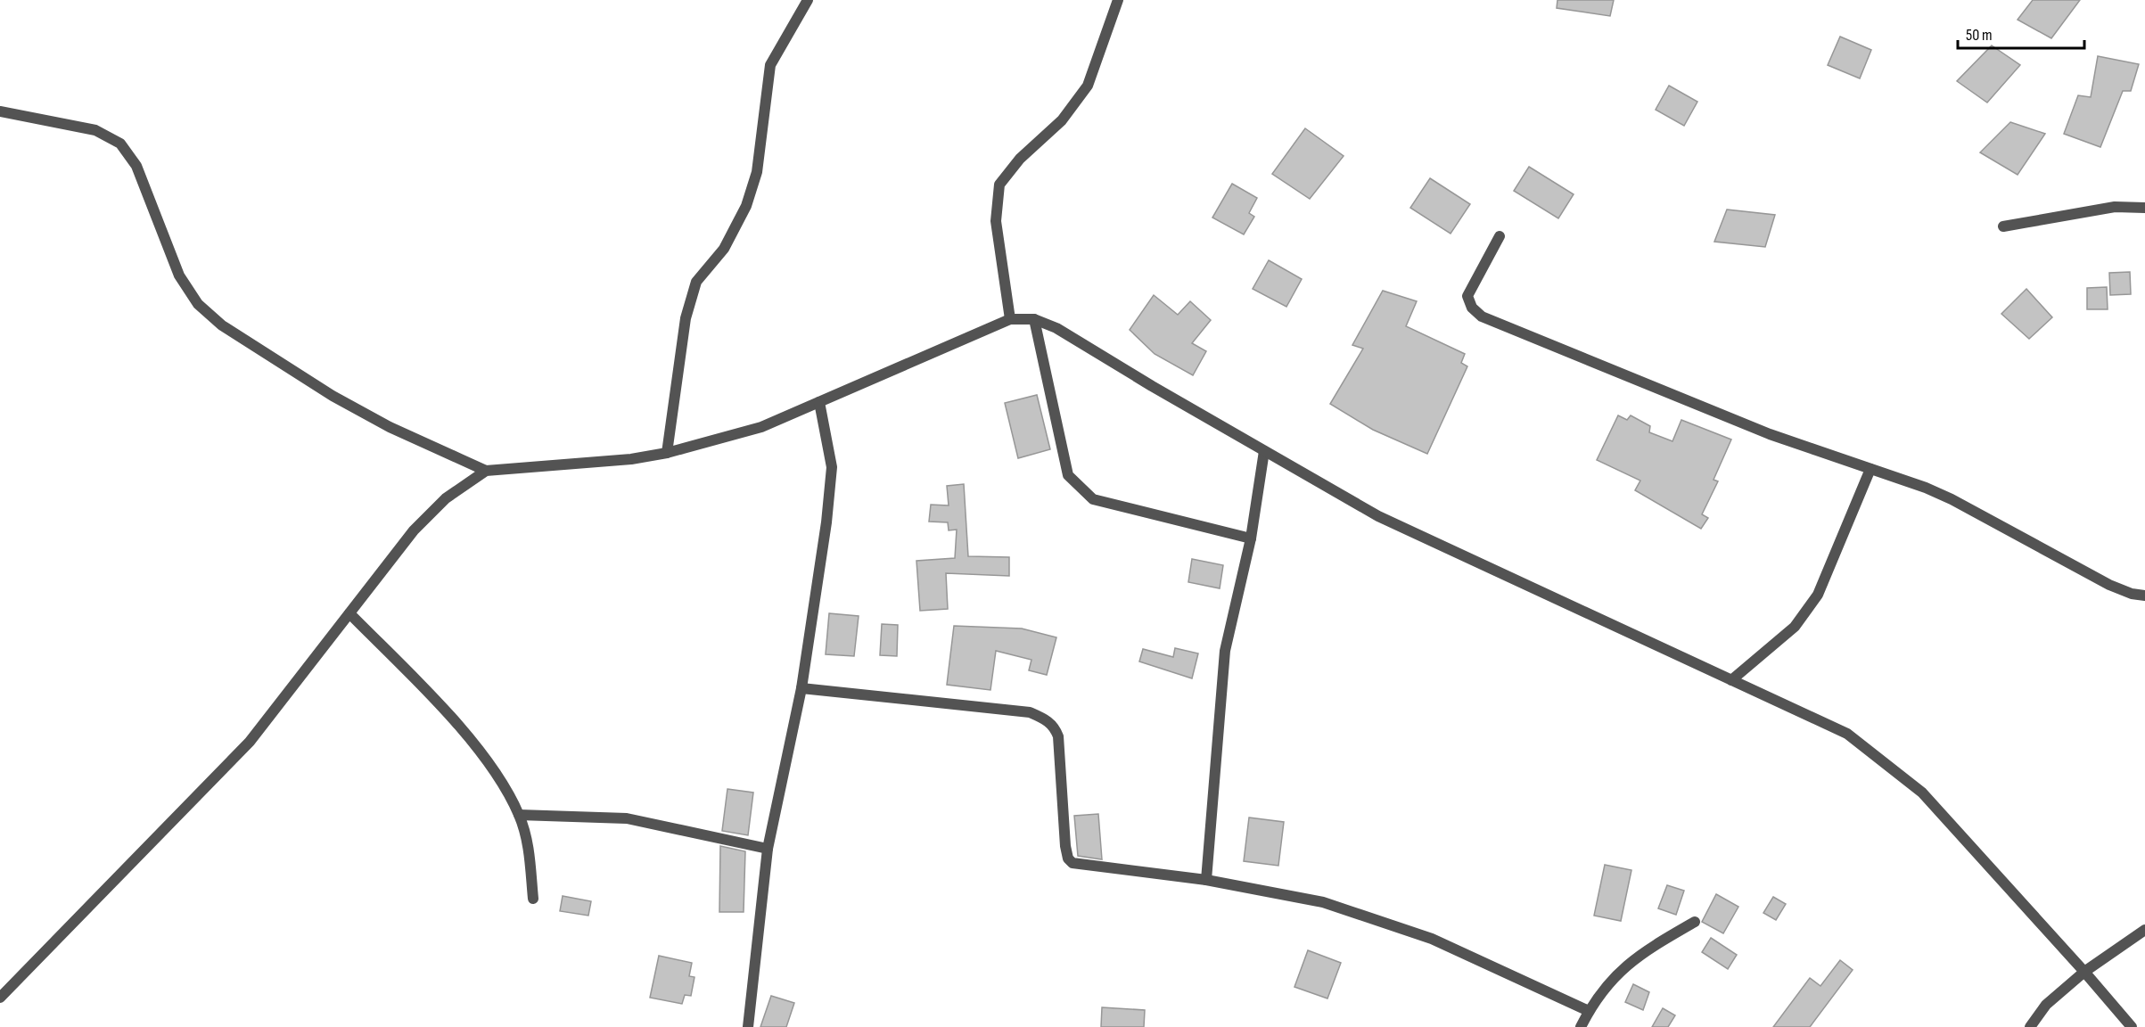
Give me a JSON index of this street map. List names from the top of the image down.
{
  "scale_bar": "50 m"
}
